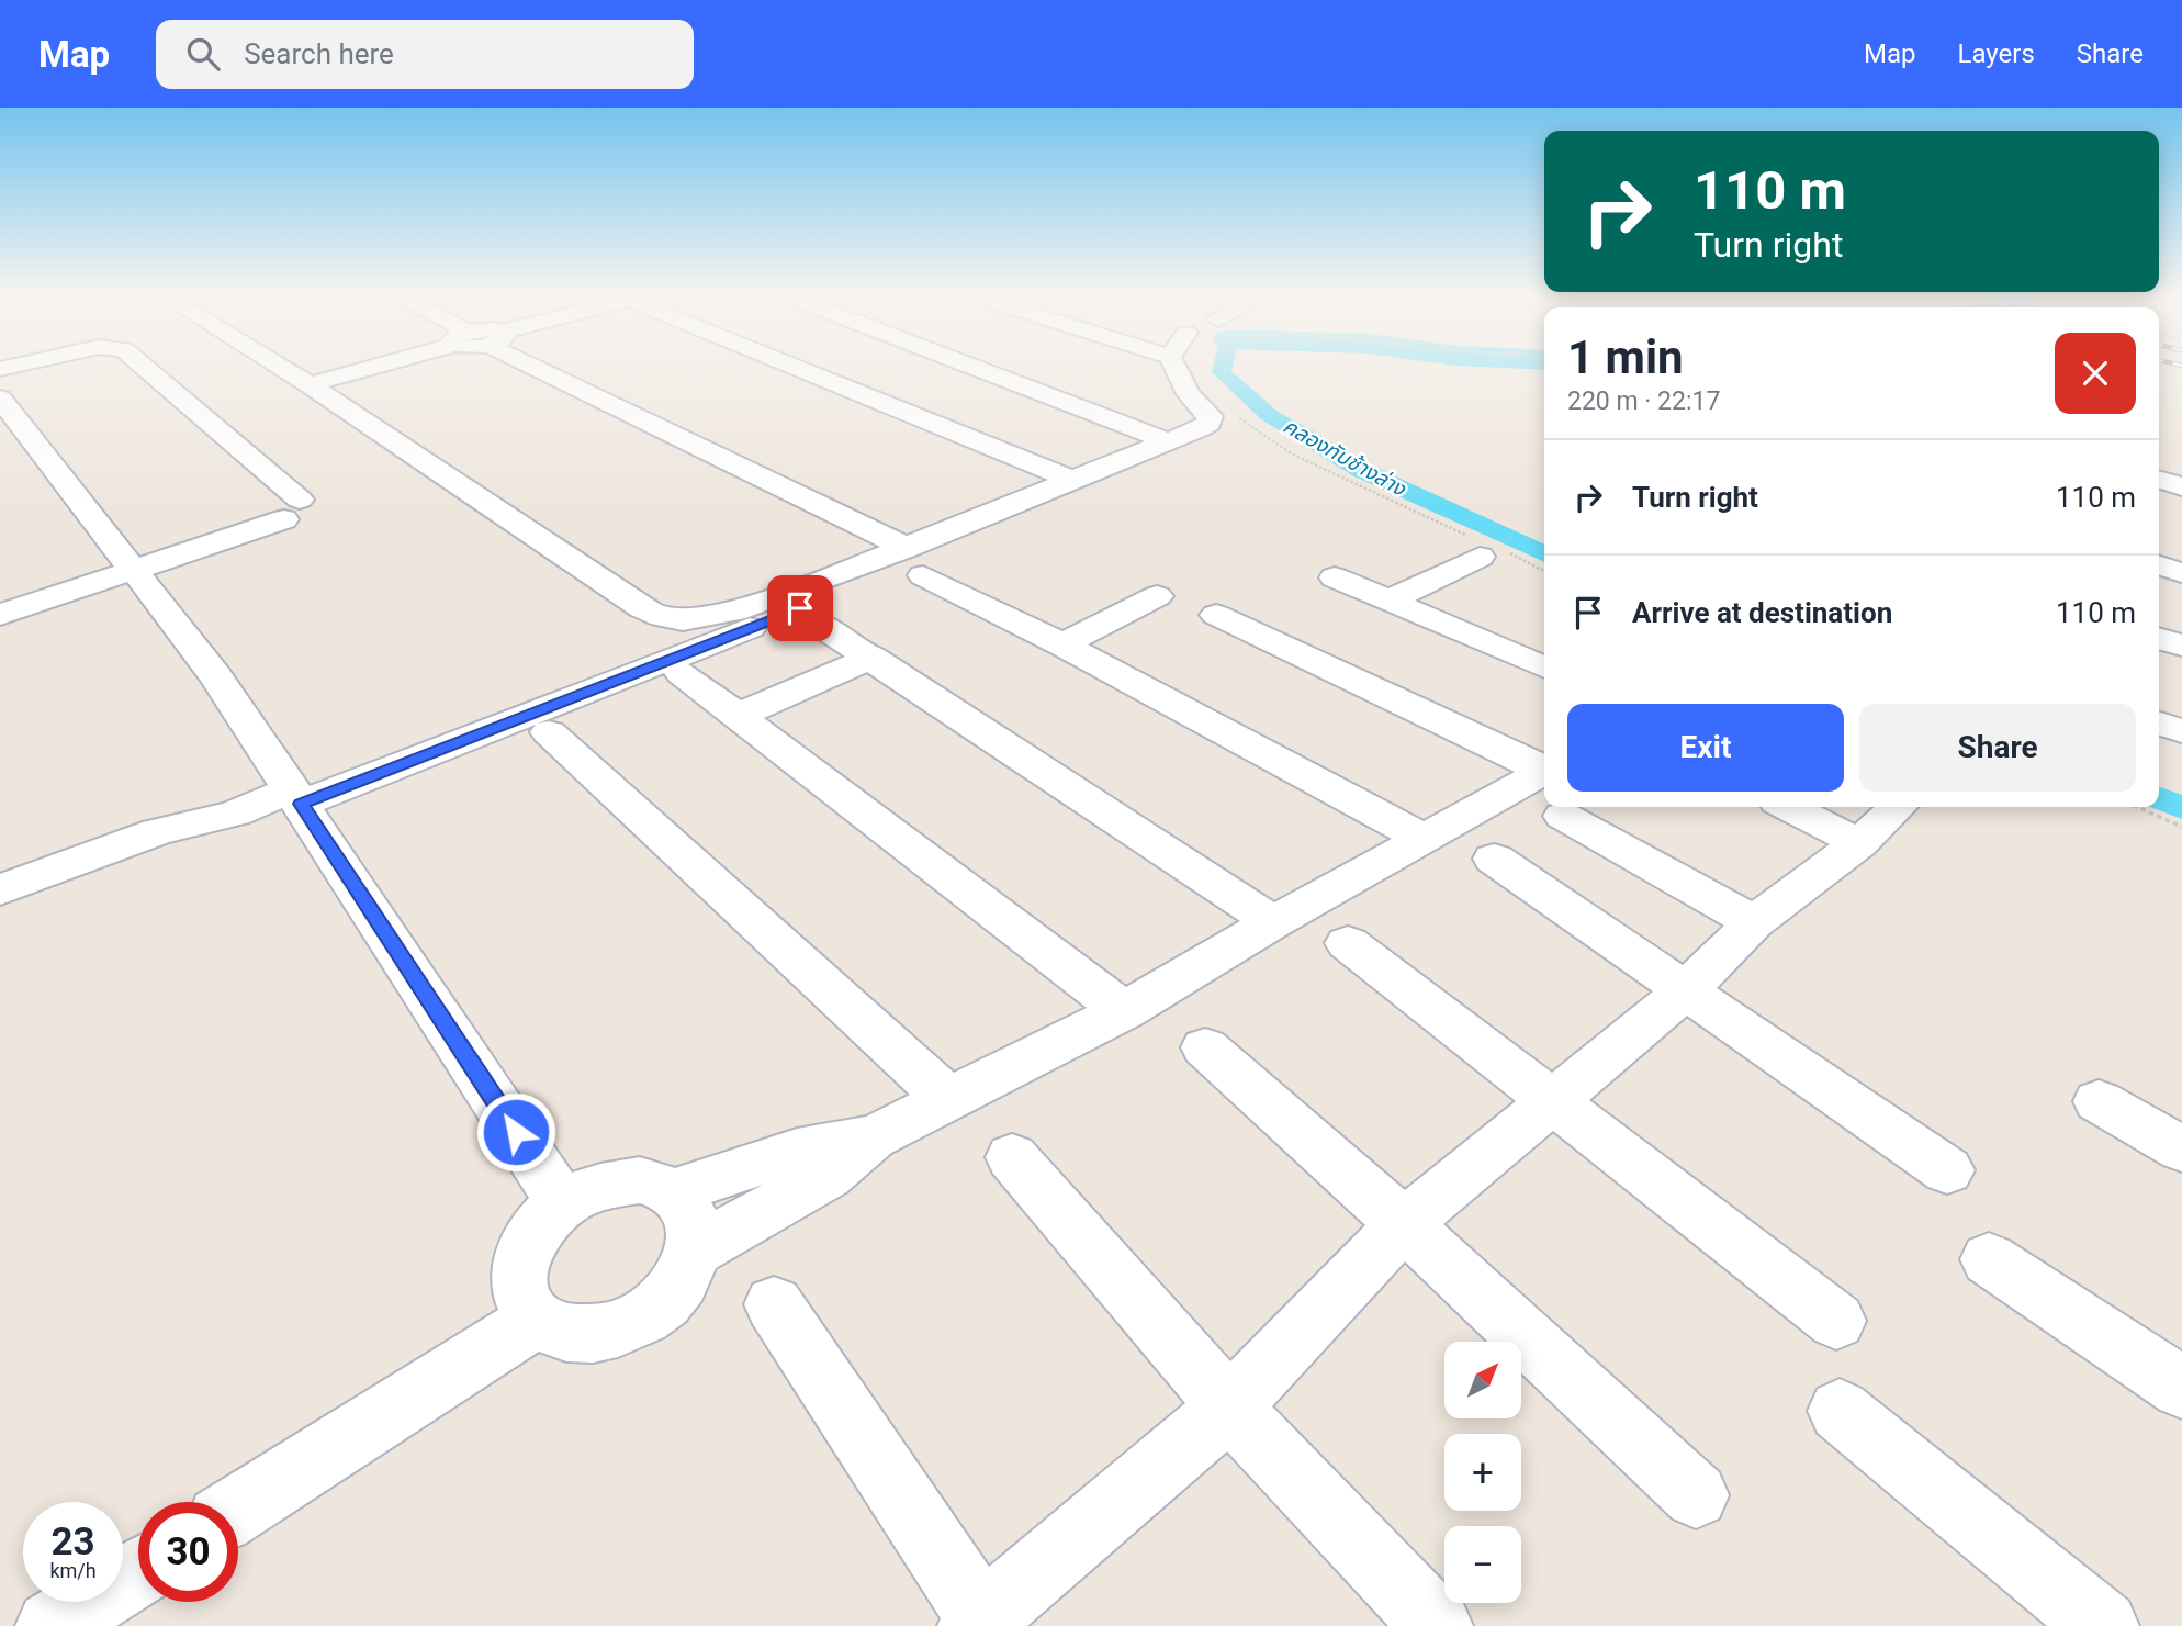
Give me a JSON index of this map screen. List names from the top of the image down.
{
  "water": ["คลองทับช้างล่าง"],
  "north": "top right",
  "page": {
    "header": "Map",
    "search": "Search here",
    "nav": ["Map", "Layers", "Share"],
    "turn": ["110 m", "Turn right"],
    "heading": ["1 min", "220 m · 22:17"],
    "list": [
      {
        "name": "Turn right",
        "value": "110 m"
      },
      {
        "name": "Arrive at destination",
        "value": "110 m"
      }
    ],
    "buttons": ["Exit", "Share"],
    "map_buttons": ["+", "−"],
    "speed": "23 km/h",
    "limit": "30"
  }
}
